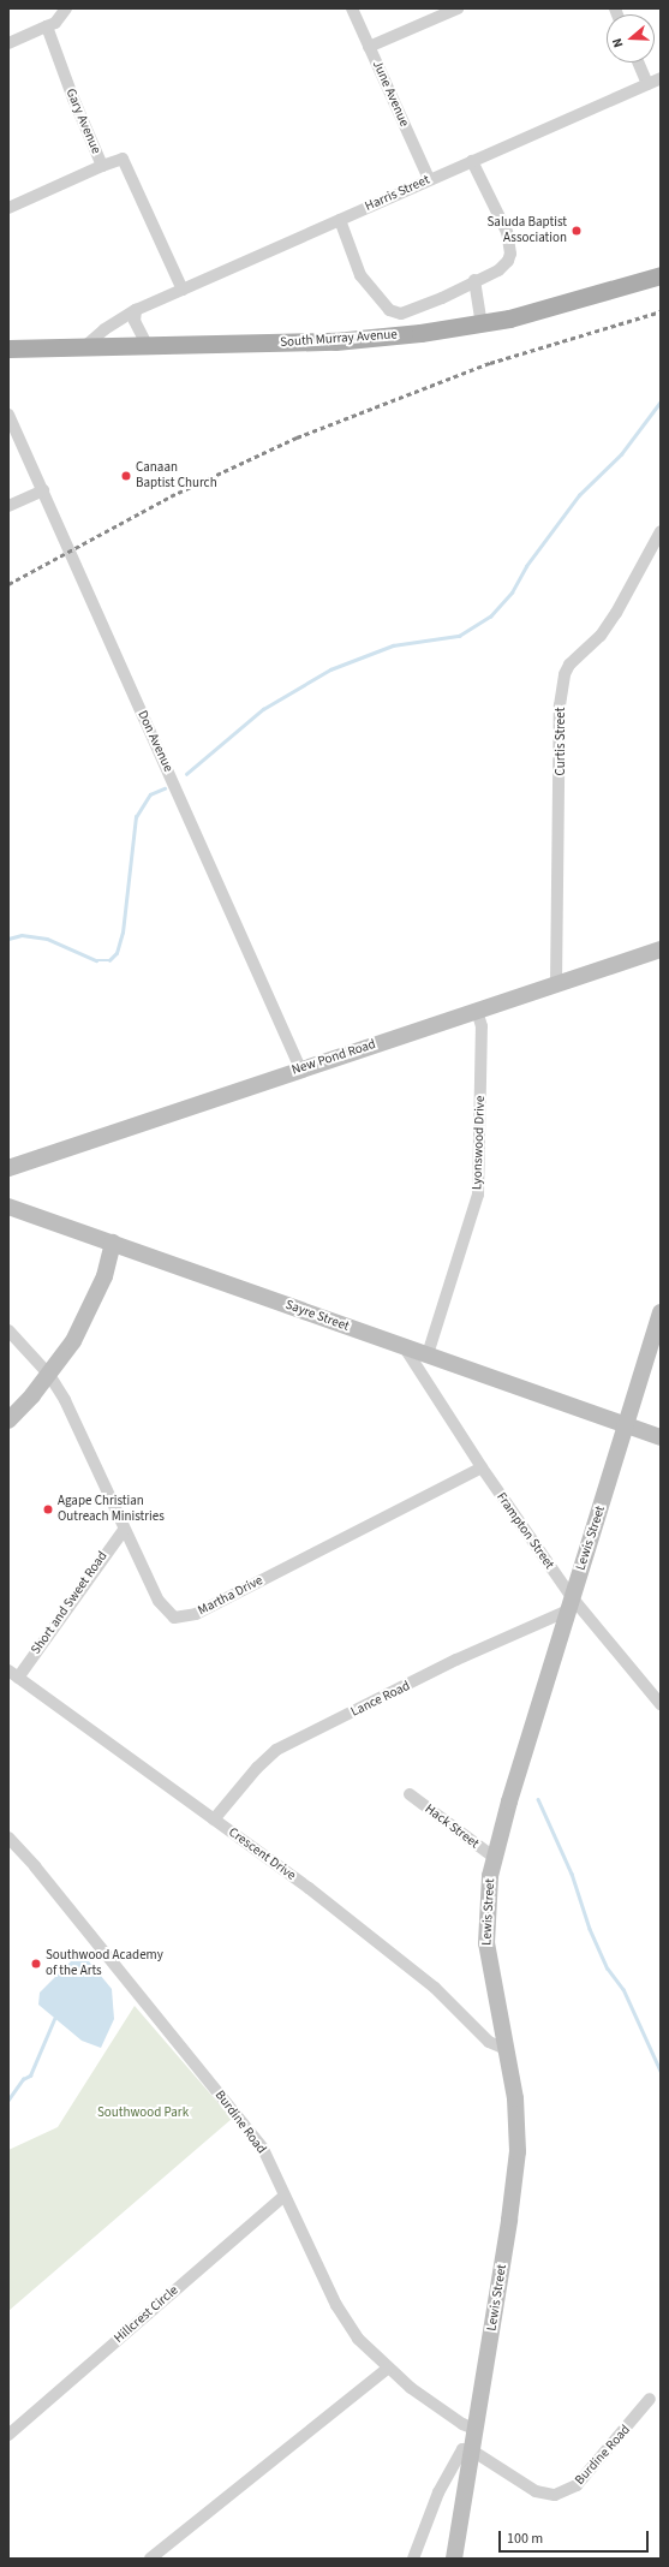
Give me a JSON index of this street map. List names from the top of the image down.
{
  "streets": {
    "main road": ["South Murray Avenue"],
    "street": [
      "June Avenue",
      "Gary Avenue",
      "Harris Street",
      "Don Avenue",
      "Curtis Street",
      "New Pond Road",
      "Lyonswood Drive",
      "Sayre Street",
      "Frampton Street",
      "Lewis Street",
      "Martha Drive",
      "Short and Sweet Road",
      "Lance Road",
      "Hack Street",
      "Crescent Drive",
      "Burdine Road",
      "Hillcrest Circle"
    ]
  },
  "crossings": [
    ["June Avenue", "Harris Street"],
    ["Gary Avenue", "Harris Street"],
    ["Harris Street", "South Murray Avenue"],
    ["Don Avenue", "New Pond Road"],
    ["Curtis Street", "New Pond Road"],
    ["New Pond Road", "Lyonswood Drive"],
    ["Lyonswood Drive", "Sayre Street"],
    ["Sayre Street", "Frampton Street"],
    ["Sayre Street", "Lewis Street"],
    ["Frampton Street", "Lewis Street"],
    ["Frampton Street", "Martha Drive"],
    ["Frampton Street", "Lance Road"],
    ["Lewis Street", "Lance Road"],
    ["Lewis Street", "Hack Street"],
    ["Lewis Street", "Crescent Drive"],
    ["Lewis Street", "Burdine Road"],
    ["Martha Drive", "Short and Sweet Road"],
    ["Short and Sweet Road", "Crescent Drive"],
    ["Lance Road", "Crescent Drive"],
    ["Burdine Road", "Hillcrest Circle"]
  ],
  "parks": ["Southwood Park"],
  "places": [
    "Saluda Baptist Association",
    "Canaan Baptist Church",
    "Agape Christian Outreach Ministries",
    "Southwood Academy of the Arts"
  ],
  "scale_bar": "100 m",
  "north": "left"
}
